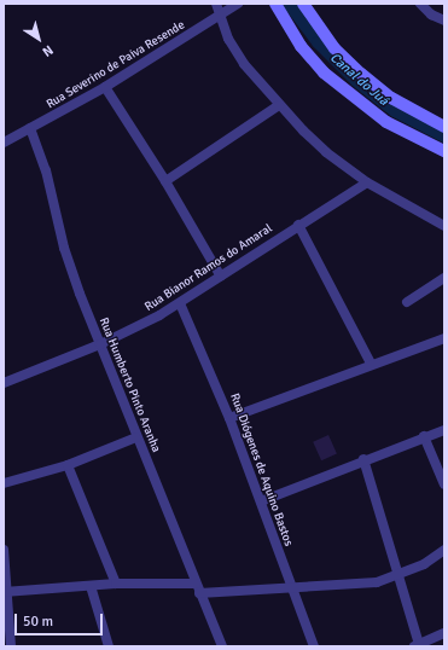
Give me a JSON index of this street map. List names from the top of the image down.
{
  "streets": {
    "street": [
      "Rua Severino de Paiva Resende",
      "Rua Bianor Ramos do Amaral",
      "Rua Humberto Pinto Aranha",
      "Rua Diógenes de Aquino Bastos"
    ]
  },
  "crossings": [
    ["Rua Severino de Paiva Resende", "Rua Humberto Pinto Aranha"],
    ["Rua Bianor Ramos do Amaral", "Rua Humberto Pinto Aranha"],
    ["Rua Bianor Ramos do Amaral", "Rua Diógenes de Aquino Bastos"]
  ],
  "water": ["Canal do Juá"],
  "scale_bar": "50 m",
  "north": "bottom right"
}
